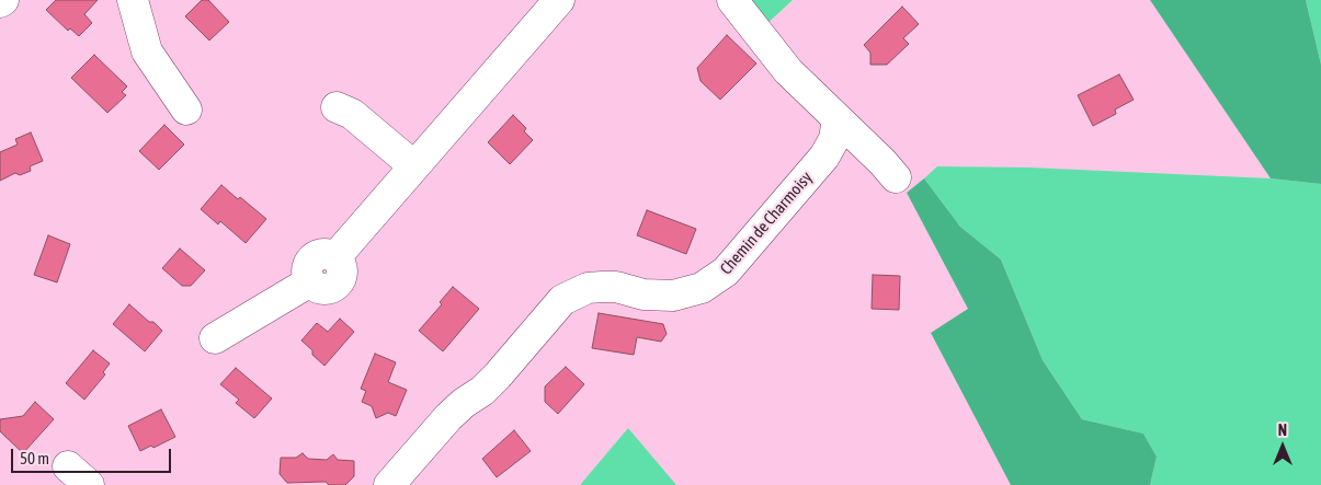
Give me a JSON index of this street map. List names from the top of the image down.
{
  "streets": {
    "street": ["Chemin de Charmoisy"]
  },
  "scale_bar": "50 m",
  "north": "top"
}
